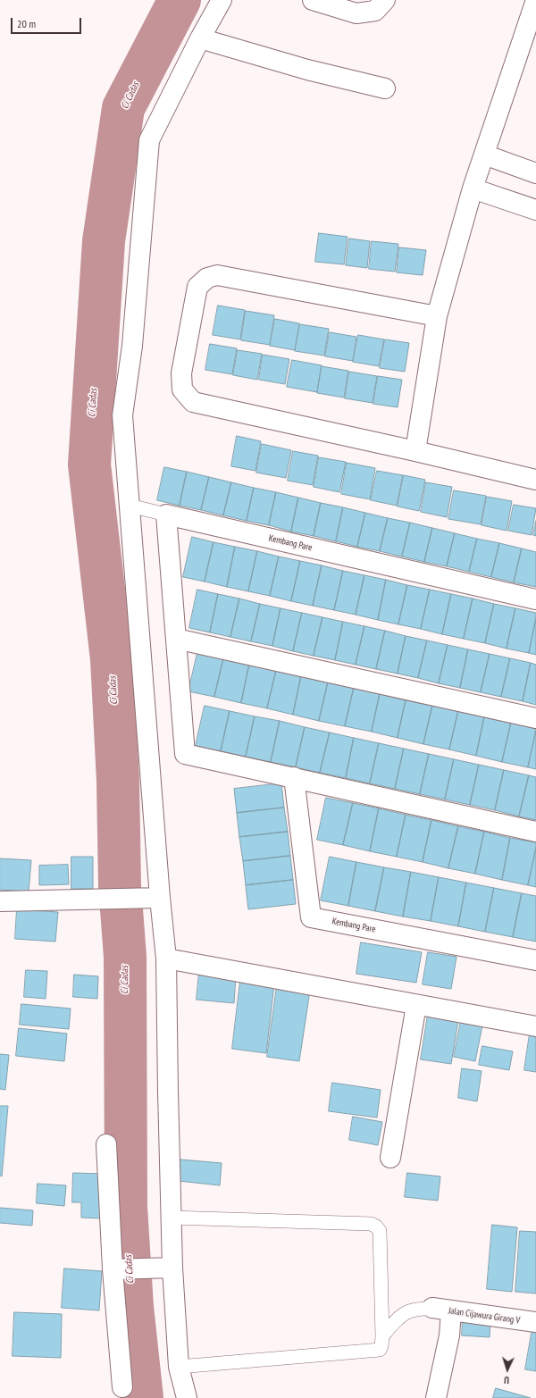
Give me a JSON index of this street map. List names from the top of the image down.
{
  "streets": {
    "street": ["Kembang Pare", "Jalan Cijawura Girang V"]
  },
  "water": ["Ci Cadas"],
  "scale_bar": "20 m",
  "north": "bottom"
}
